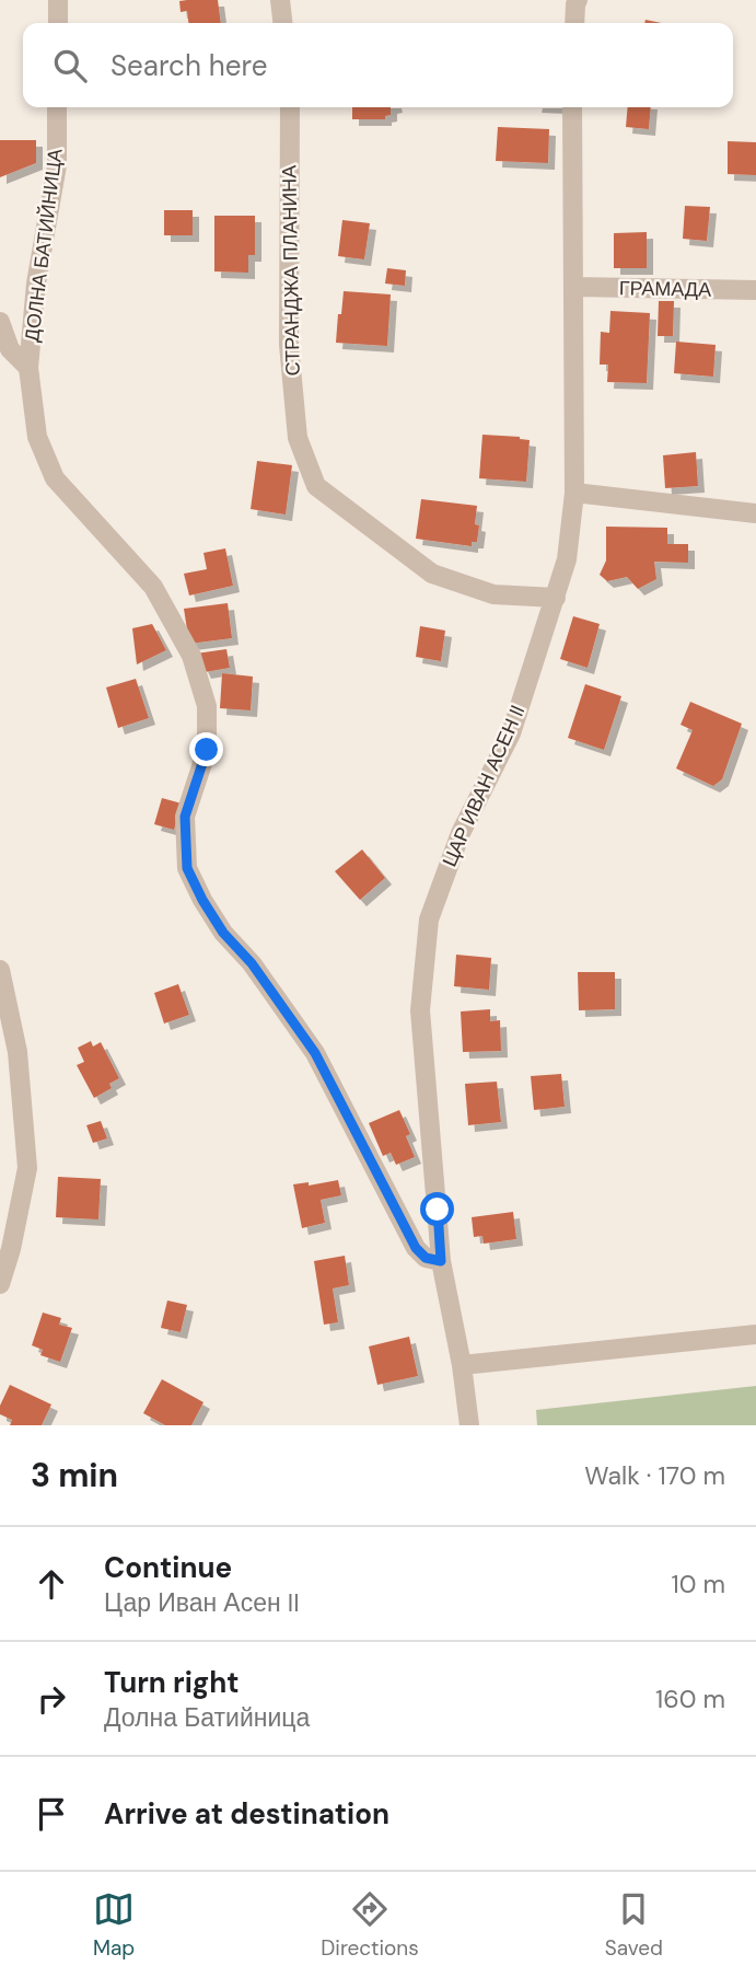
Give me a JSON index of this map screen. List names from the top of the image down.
{
  "streets": {
    "street": [
      "ДОЛНА БАТИЙНИЦА",
      "СТРАНДЖА ПЛАНИНА",
      "ГРАМАДА",
      "ЦАР ИВАН АСЕН II"
    ]
  },
  "crossings": [
    ["ДОЛНА БАТИЙНИЦА", "ЦАР ИВАН АСЕН II"],
    ["СТРАНДЖА ПЛАНИНА", "ЦАР ИВАН АСЕН II"],
    ["ГРАМАДА", "ЦАР ИВАН АСЕН II"]
  ],
  "page": {
    "search": "Search here",
    "heading": ["3 min", "Walk · 170 m"],
    "list": [
      ["Continue", "Цар Иван Асен II", "10 m"],
      ["Turn right", "Долна Батийница", "160 m"],
      "Arrive at destination"
    ],
    "nav": ["Map", "Directions", "Saved"]
  }
}
